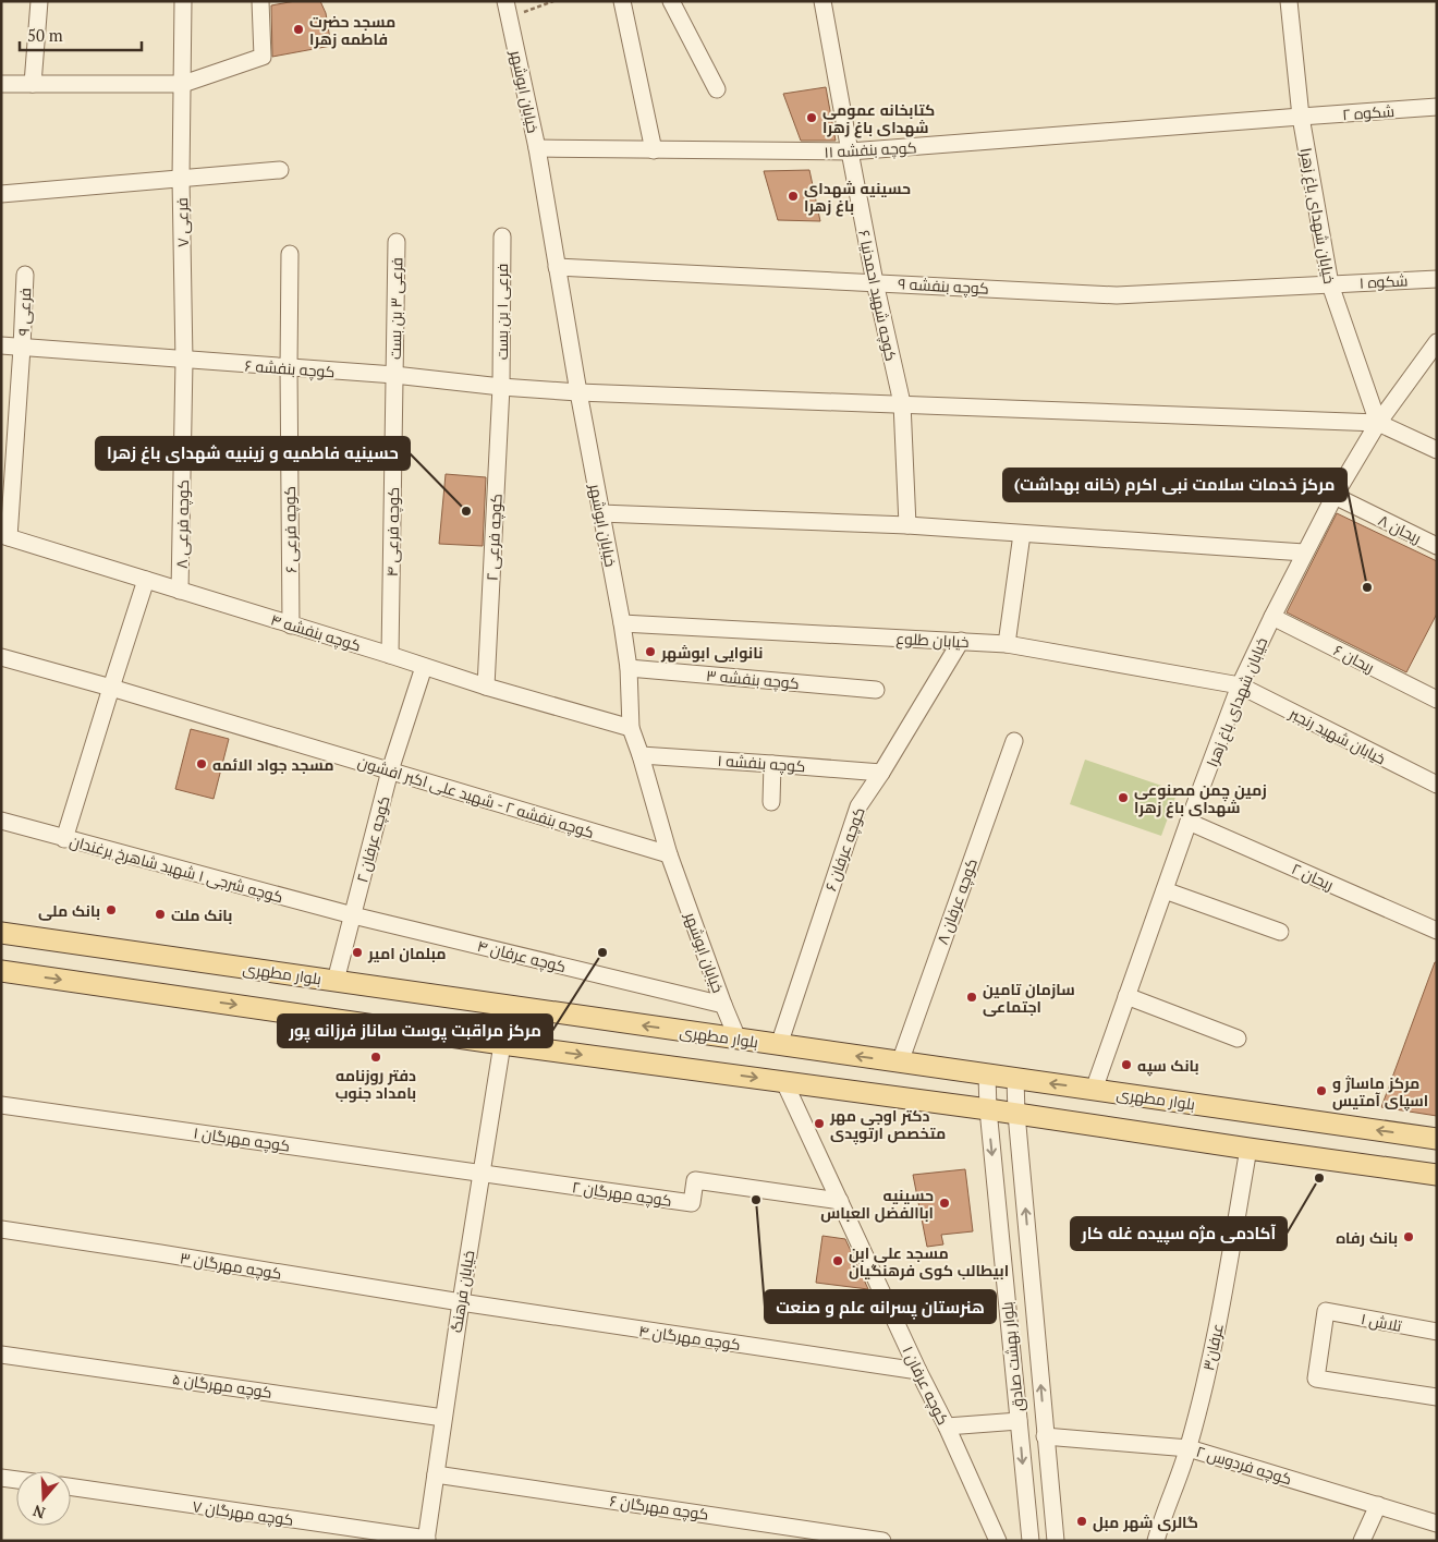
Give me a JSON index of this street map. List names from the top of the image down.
{
  "streets": {
    "main road": ["بلوار مطهری"],
    "street": [
      "خیابان ابوشهر",
      "شکوه ۲",
      "کوچه بنفشه ۱۱",
      "خیابان شهدای باغ زهرا",
      "فرعی ۷",
      "شکوه ۱",
      "کوچه بنفشه ۹",
      "کوچه شهید احمدنیا ۶",
      "فرعی ۳ بن بست",
      "فرعی ۹",
      "فرعی ۱ بن بست",
      "کوچه بنفشه ۶",
      "کوچه فرعی ۸",
      "ریحان ۸",
      "کوچه فرعی ۶",
      "کوچه فرعی ۴",
      "کوچه فرعی ۲",
      "کوچه بنفشه ۴",
      "خیابان طلوع",
      "ریحان ۶",
      "کوچه بنفشه ۳",
      "خیابان شهدای باغ‌ زهرا",
      "خیابان شهید رنجبر",
      "کوچه بنفشه ۱",
      "کوچه بنفشه ۲ - شهید علی اکبر افشون",
      "کوچه عرفان ۲",
      "کوچه عرفان ۶",
      "کوچه شرجی ۱ شهید شاهرخ برغندان",
      "ریحان ۲",
      "کوچه عرفان ۸",
      "کوچه عرفان ۴",
      "کوچه مهرگان ۱",
      "کوچه مهرگان ۲",
      "کوچه مهرگان ۳",
      "خیابان فرهنگ",
      "تلاش ۱",
      "کوچه مهرگان ۴",
      "عرفان۳",
      "بلوار بهشت صادق",
      "کوچه مهرگان ۵",
      "کوچه عرفان ۱",
      "کوچه فردوس ۲",
      "کوچه مهرگان ۶",
      "کوچه مهرگان ۷"
    ]
  },
  "crossings": [
    ["خیابان ابوشهر", "کوچه بنفشه ۱۱"],
    ["خیابان ابوشهر", "کوچه بنفشه ۹"],
    ["خیابان ابوشهر", "کوچه بنفشه ۶"],
    ["خیابان ابوشهر", "کوچه بنفشه ۴"],
    ["خیابان ابوشهر", "خیابان طلوع"],
    ["خیابان ابوشهر", "کوچه بنفشه ۳"],
    ["خیابان ابوشهر", "کوچه بنفشه ۱"],
    ["خیابان ابوشهر", "کوچه بنفشه ۲ - شهید علی اکبر افشون"],
    ["خیابان ابوشهر", "کوچه عرفان ۴"],
    ["خیابان ابوشهر", "بلوار مطهری"],
    ["شکوه ۲", "کوچه بنفشه ۱۱"],
    ["شکوه ۲", "خیابان شهدای باغ زهرا"],
    ["کوچه بنفشه ۱۱", "خیابان شهدای باغ زهرا"],
    ["کوچه بنفشه ۱۱", "کوچه شهید احمدنیا ۶"],
    ["خیابان شهدای باغ زهرا", "شکوه ۱"],
    ["خیابان شهدای باغ زهرا", "کوچه بنفشه ۹"],
    ["خیابان شهدای باغ زهرا", "کوچه بنفشه ۶"],
    ["خیابان شهدای باغ زهرا", "خیابان شهدای باغ‌ زهرا"],
    ["فرعی ۷", "کوچه بنفشه ۶"],
    ["فرعی ۷", "کوچه فرعی ۸"],
    ["شکوه ۱", "کوچه بنفشه ۹"],
    ["کوچه بنفشه ۹", "کوچه شهید احمدنیا ۶"],
    ["کوچه شهید احمدنیا ۶", "کوچه بنفشه ۶"],
    ["فرعی ۳ بن بست", "کوچه بنفشه ۶"],
    ["فرعی ۳ بن بست", "کوچه فرعی ۴"],
    ["فرعی ۹", "کوچه بنفشه ۶"],
    ["فرعی ۹", "کوچه بنفشه ۴"],
    ["فرعی ۱ بن بست", "کوچه بنفشه ۶"],
    ["فرعی ۱ بن بست", "کوچه فرعی ۲"],
    ["کوچه بنفشه ۶", "کوچه فرعی ۸"],
    ["کوچه بنفشه ۶", "کوچه فرعی ۶"],
    ["کوچه بنفشه ۶", "کوچه فرعی ۴"],
    ["کوچه بنفشه ۶", "کوچه فرعی ۲"],
    ["کوچه بنفشه ۶", "خیابان شهدای باغ‌ زهرا"],
    ["کوچه فرعی ۸", "کوچه بنفشه ۴"],
    ["ریحان ۸", "خیابان شهدای باغ‌ زهرا"],
    ["کوچه فرعی ۶", "کوچه بنفشه ۴"],
    ["کوچه فرعی ۴", "کوچه بنفشه ۴"],
    ["کوچه فرعی ۲", "کوچه بنفشه ۴"],
    ["کوچه بنفشه ۴", "کوچه عرفان ۲"],
    ["خیابان طلوع", "خیابان شهدای باغ‌ زهرا"],
    ["خیابان طلوع", "خیابان شهید رنجبر"],
    ["خیابان طلوع", "کوچه عرفان ۶"],
    ["ریحان ۶", "خیابان شهدای باغ‌ زهرا"],
    ["خیابان شهدای باغ‌ زهرا", "خیابان شهید رنجبر"],
    ["خیابان شهدای باغ‌ زهرا", "ریحان ۲"],
    ["خیابان شهدای باغ‌ زهرا", "بلوار مطهری"],
    ["کوچه بنفشه ۱", "کوچه عرفان ۶"],
    ["کوچه بنفشه ۲ - شهید علی اکبر افشون", "کوچه عرفان ۲"],
    ["کوچه عرفان ۲", "کوچه شرجی ۱ شهید شاهرخ برغندان"],
    ["کوچه عرفان ۲", "کوچه عرفان ۴"],
    ["کوچه عرفان ۲", "بلوار مطهری"],
    ["کوچه عرفان ۶", "بلوار مطهری"],
    ["کوچه شرجی ۱ شهید شاهرخ برغندان", "کوچه عرفان ۴"],
    ["کوچه عرفان ۸", "بلوار مطهری"],
    ["بلوار مطهری", "بلوار بهشت صادق"],
    ["کوچه مهرگان ۱", "کوچه مهرگان ۲"],
    ["کوچه مهرگان ۱", "خیابان فرهنگ"],
    ["کوچه مهرگان ۲", "خیابان فرهنگ"],
    ["کوچه مهرگان ۲", "کوچه عرفان ۱"],
    ["کوچه مهرگان ۳", "خیابان فرهنگ"],
    ["کوچه مهرگان ۳", "کوچه مهرگان ۴"],
    ["خیابان فرهنگ", "کوچه مهرگان ۴"],
    ["خیابان فرهنگ", "کوچه مهرگان ۵"],
    ["خیابان فرهنگ", "کوچه مهرگان ۶"],
    ["خیابان فرهنگ", "کوچه مهرگان ۷"],
    ["کوچه مهرگان ۴", "کوچه عرفان ۱"],
    ["عرفان۳", "کوچه فردوس ۲"],
    ["بلوار بهشت صادق", "کوچه فردوس ۲"]
  ],
  "places": [
    "مسجد حضرت فاطمه زهرا",
    "کتابخانه عمومی شهدای باغ زهرا",
    "حسینیه شهدای باغ زهرا",
    "حسینیه فاطمیه و زینبیه شهدای باغ زهرا",
    "مرکز خدمات سلامت نبی اکرم (خانه بهداشت)",
    "نانوایی ابوشهر",
    "مسجد جواد الائمه",
    "زمین چمن مصنوعی شهدای باغ زهرا",
    "بانک ملی",
    "بانک ملت",
    "مبلمان امیر",
    "مرکز مراقبت پوست ساناز فرزانه پور",
    "سازمان تامین اجتماعی",
    "دفتر روزنامه بامداد جنوب",
    "بانک سپه",
    "مرکز ماساژ و اسپای آمتیس",
    "دکتر اوجی مهر متخصص ارتوپدی",
    "آکادمی مژه سپیده غله کار",
    "هنرستان پسرانه علم و صنعت",
    "حسینیه اباالفضل العباس",
    "بانک رفاه",
    "مسجد علی ابن ابیطالب کوی فرهنگیان",
    "گالری شهر مبل"
  ],
  "scale_bar": "50 m",
  "north": "bottom"
}
